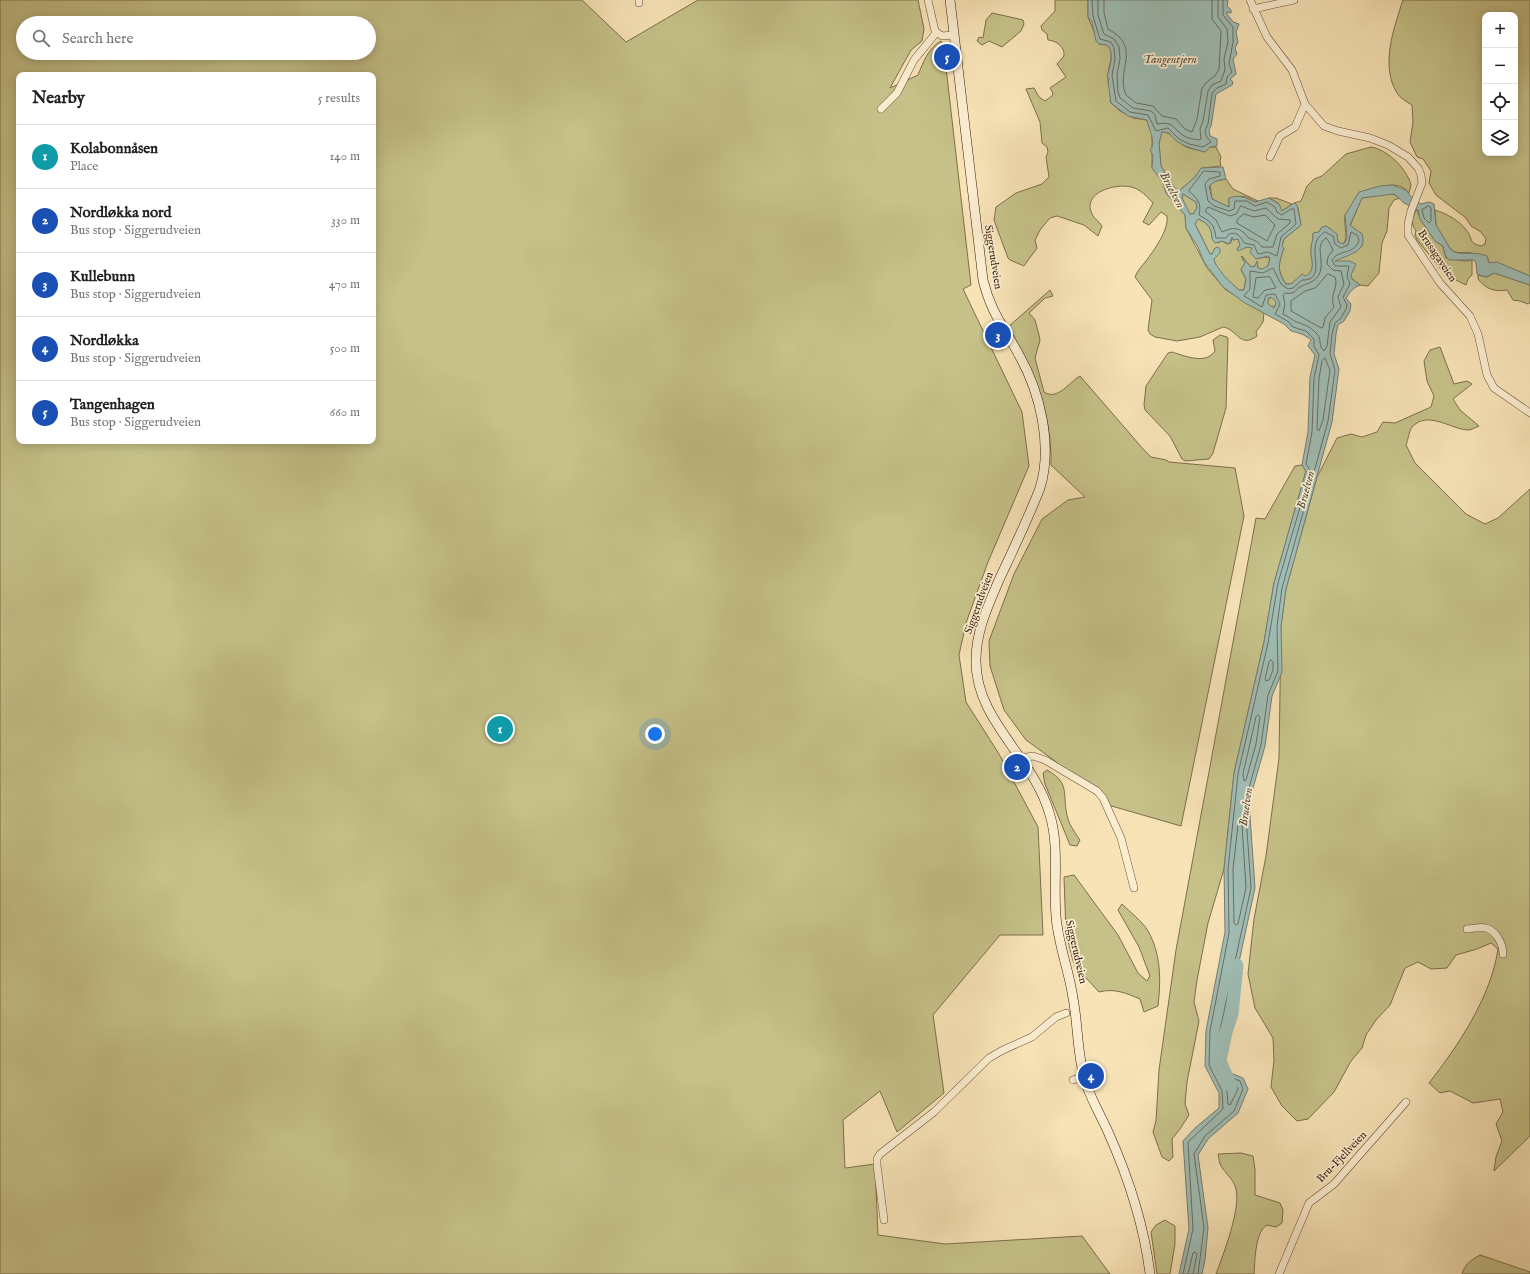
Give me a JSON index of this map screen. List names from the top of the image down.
{
  "streets": {
    "main road": ["Siggerudveien"],
    "street": ["Brusagaveien", "Bru-Fjellveien"]
  },
  "water": ["Tangentjern", "Bruelven"],
  "page": {
    "map_buttons": ["+", "−"],
    "search": "Search here",
    "pins": [
      "5",
      "3",
      "1",
      "2",
      "4"
    ],
    "heading": ["Nearby", "5 results"],
    "list": [
      {
        "mark": "1",
        "name": "Kolabonnåsen",
        "note": "Place",
        "value": "140 m"
      },
      {
        "mark": "2",
        "name": "Nordløkka nord",
        "note": "Bus stop · Siggerudveien",
        "value": "330 m"
      },
      {
        "mark": "3",
        "name": "Kullebunn",
        "note": "Bus stop · Siggerudveien",
        "value": "470 m"
      },
      {
        "mark": "4",
        "name": "Nordløkka",
        "note": "Bus stop · Siggerudveien",
        "value": "500 m"
      },
      {
        "mark": "5",
        "name": "Tangenhagen",
        "note": "Bus stop · Siggerudveien",
        "value": "660 m"
      }
    ]
  }
}
